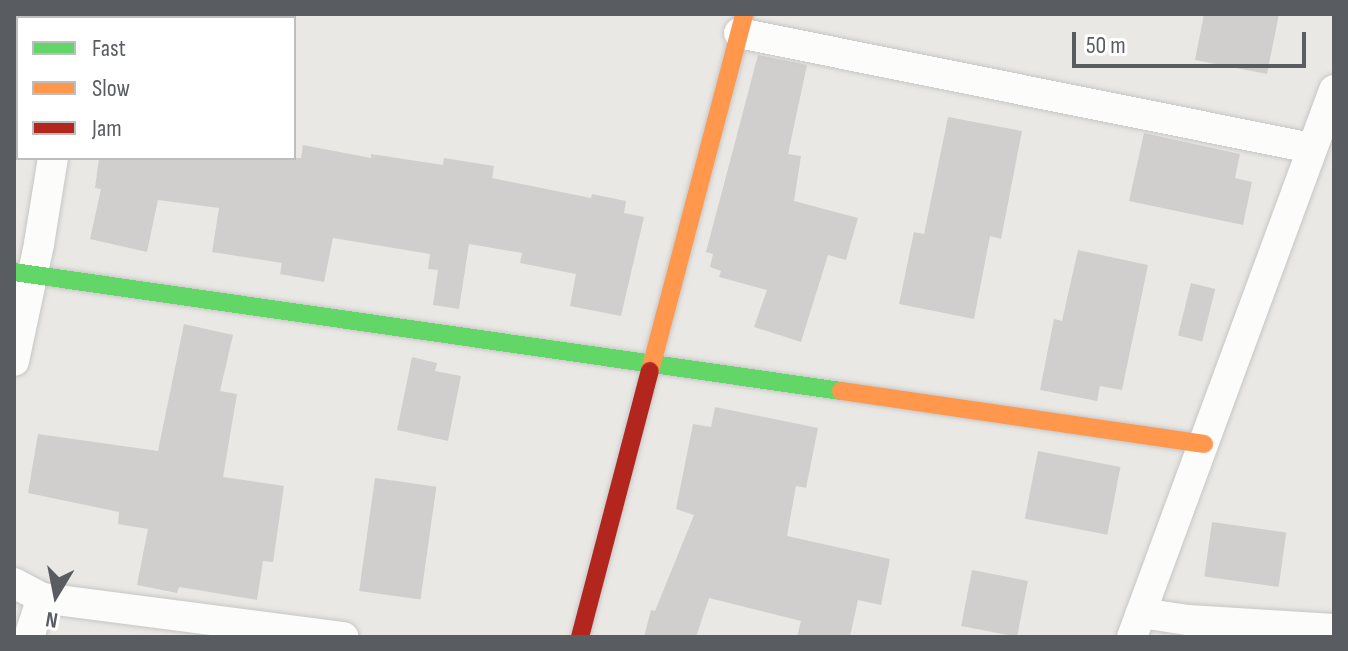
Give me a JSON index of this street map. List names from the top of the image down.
{
  "legend": ["Fast", "Slow", "Jam"],
  "scale_bar": "50 m",
  "north": "bottom"
}
